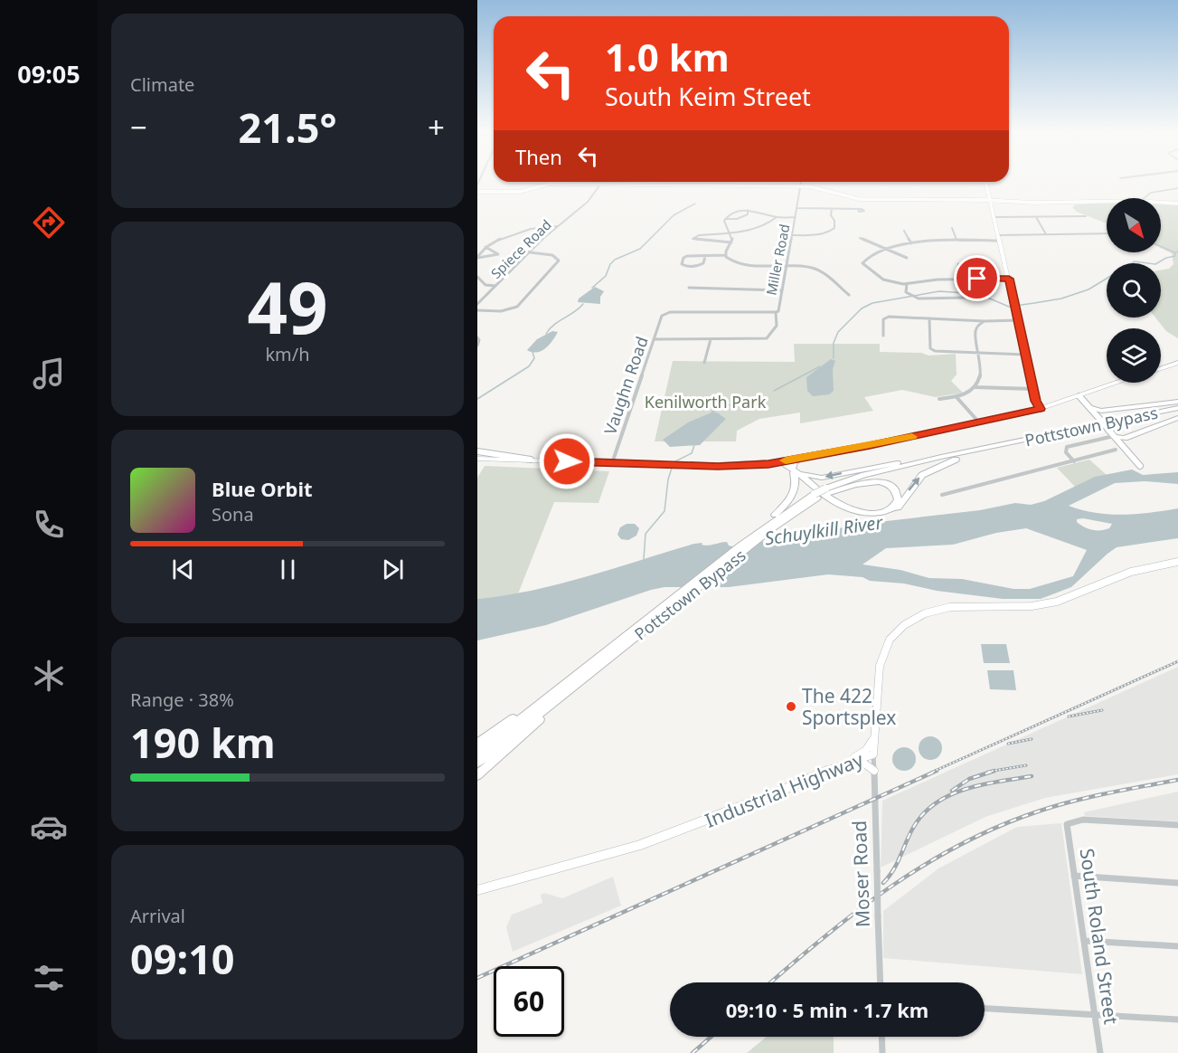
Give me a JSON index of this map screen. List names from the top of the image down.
{
  "streets": {
    "highway": ["Pottstown Bypass"],
    "street": [
      "Spiece Road",
      "Miller Road",
      "Vaughn Road",
      "Industrial Highway",
      "Moser Road",
      "South Roland Street"
    ]
  },
  "crossings": [
    ["Miller Road", "Vaughn Road"],
    ["Industrial Highway", "Moser Road"]
  ],
  "water": ["Schuylkill River"],
  "parks": ["Kenilworth Park"],
  "places": ["The 422 Sportsplex"],
  "north": "bottom right",
  "page": {
    "tabs": "09:05",
    "tile": [
      "Climate",
      ["49", "km/h"],
      ["Range · 38%", "190 km"],
      ["Arrival", "09:10"]
    ],
    "turn": ["1.0 km", "South Keim Street"],
    "heat": ["−", "21.5°", "+"],
    "then": "Then",
    "song": ["Blue Orbit", "Sona"],
    "limit": "60",
    "trip": "09:10 · 5 min · 1.7 km"
  }
}
